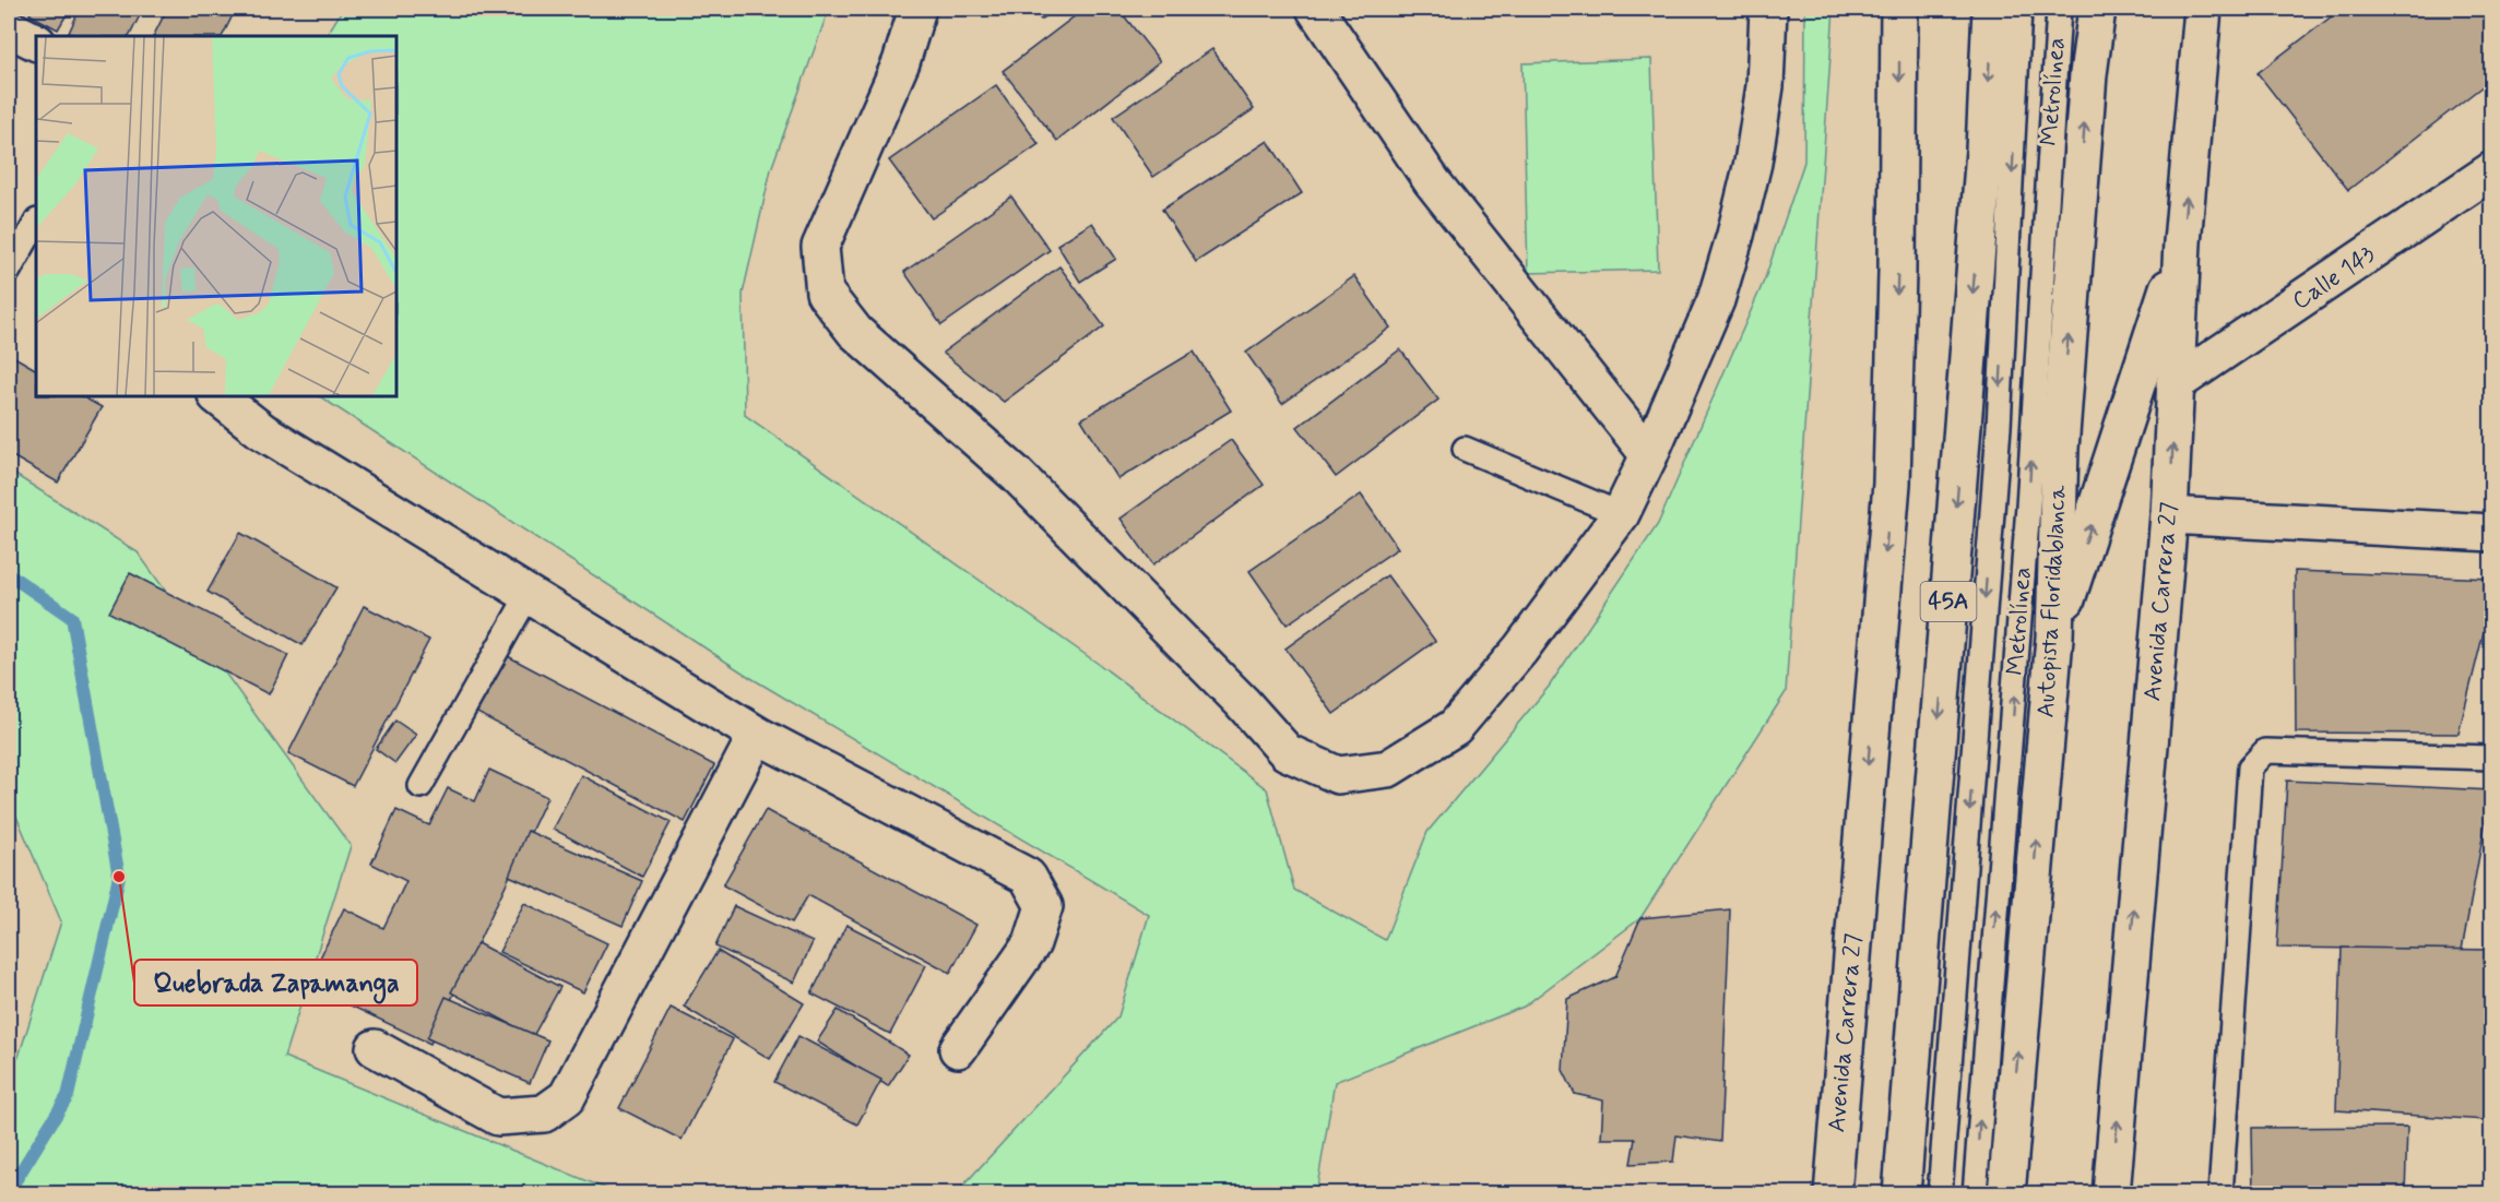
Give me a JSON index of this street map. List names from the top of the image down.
{
  "streets": {
    "main road": [
      "Calle 143",
      "45A",
      "Autopista Floridablanca",
      "Avenida Carrera 27"
    ],
    "lane": ["Metrolínea"]
  },
  "crossings": [
    ["Calle 143", "Avenida Carrera 27"]
  ],
  "places": ["Quebrada Zapamanga"]
}
